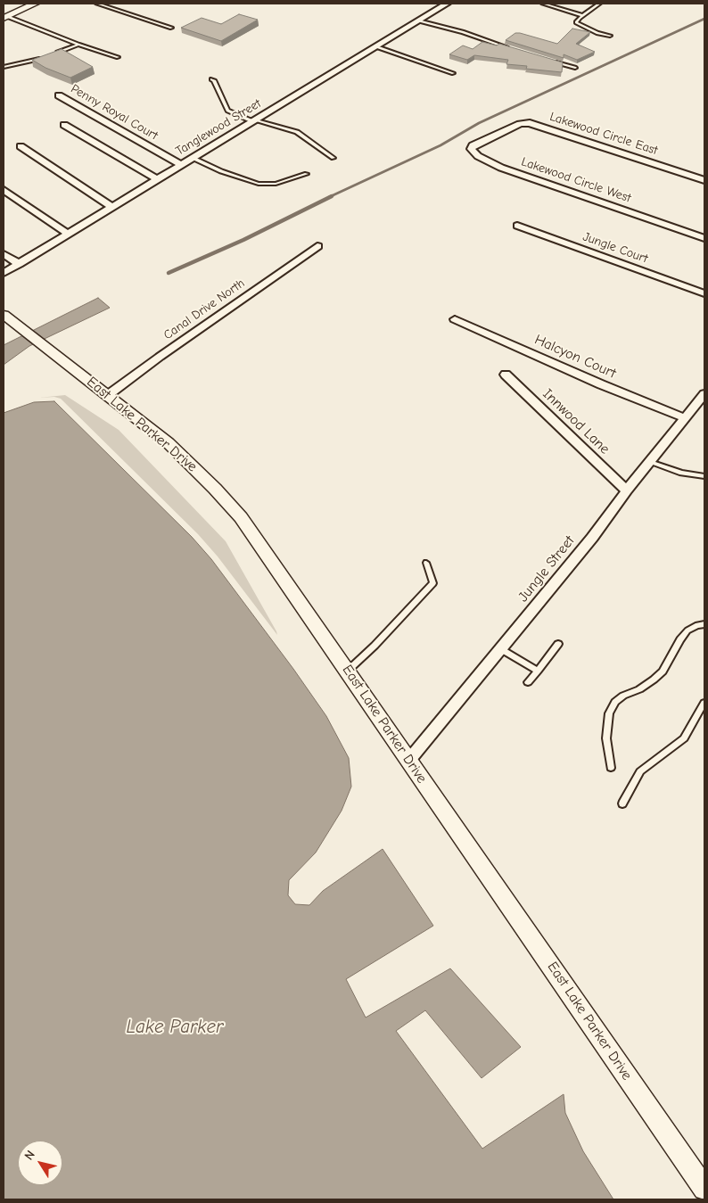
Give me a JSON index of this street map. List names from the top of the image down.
{
  "streets": {
    "street": [
      "Penny Royal Court",
      "Tanglewood Street",
      "Lakewood Circle East",
      "Lakewood Circle West",
      "Jungle Court",
      "Canal Drive North",
      "Halcyon Court",
      "Innwood Lane",
      "East Lake Parker Drive",
      "Jungle Street"
    ]
  },
  "crossings": [
    ["Penny Royal Court", "Tanglewood Street"],
    ["Lakewood Circle East", "Lakewood Circle West"],
    ["Canal Drive North", "East Lake Parker Drive"],
    ["Halcyon Court", "Jungle Street"],
    ["Innwood Lane", "Jungle Street"],
    ["East Lake Parker Drive", "Jungle Street"]
  ],
  "water": ["Lake Parker"],
  "north": "top left"
}
